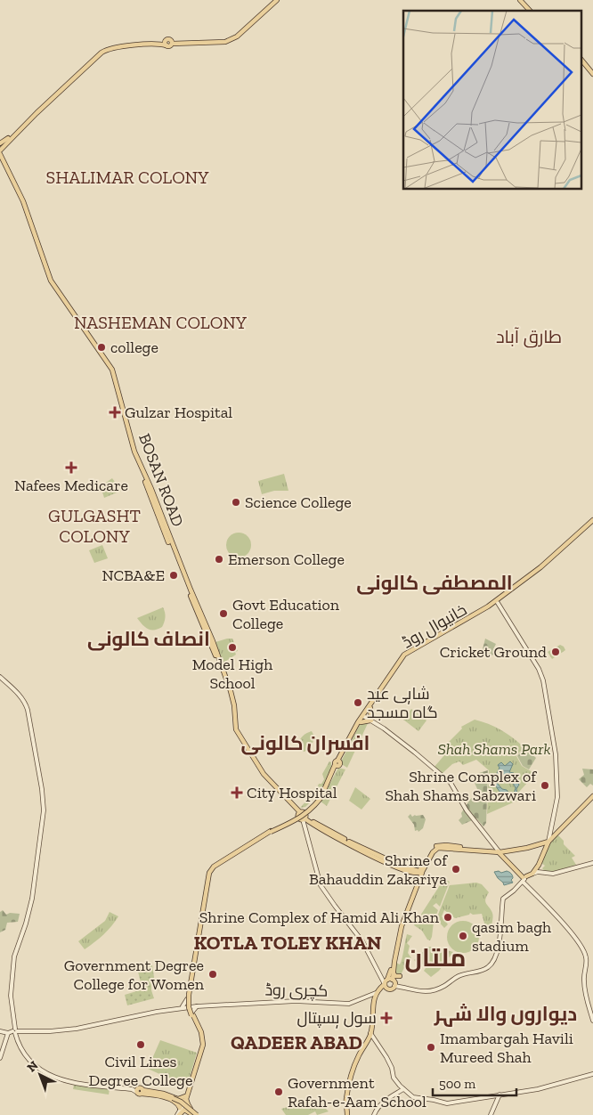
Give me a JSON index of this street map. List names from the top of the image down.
{
  "streets": {
    "main road": ["BOSAN ROAD", "خانیوال روڈ", "کچری روڈ"]
  },
  "crossings": [
    ["خانیوال روڈ", "کچری روڈ"]
  ],
  "districts": [
    "SHALIMAR COLONY",
    "NASHEMAN COLONY",
    "طارق آباد",
    "GULGASHT COLONY",
    "المصطفی کالونی",
    "انصاف کالونی",
    "افسران کالونی",
    "KOTLA TOLEY KHAN",
    "ملتان",
    "دیواروں والا شہر",
    "QADEER ABAD"
  ],
  "parks": ["Shah Shams Park"],
  "places": {
    "other": [
      "college",
      "Science College",
      "Emerson College",
      "NCBA&E",
      "Govt Education College",
      "Model High School",
      "Cricket Ground",
      "شاہی عید گاہ مسجد",
      "Shrine Complex of Shah Shams Sabzwari",
      "Shrine of Bahauddin Zakariya",
      "Shrine Complex of Hamid Ali Khan",
      "qasim bagh stadium",
      "Government Degree College for Women",
      "Civil Lines Degree College",
      "Imambargah Havili Mureed Shah",
      "Government Rafah-e-Aam School"
    ],
    "health": [
      "Gulzar Hospital",
      "Nafees Medicare",
      "City Hospital",
      "سول ہسپتال"
    ]
  },
  "scale_bar": "500 m",
  "north": "top left"
}
